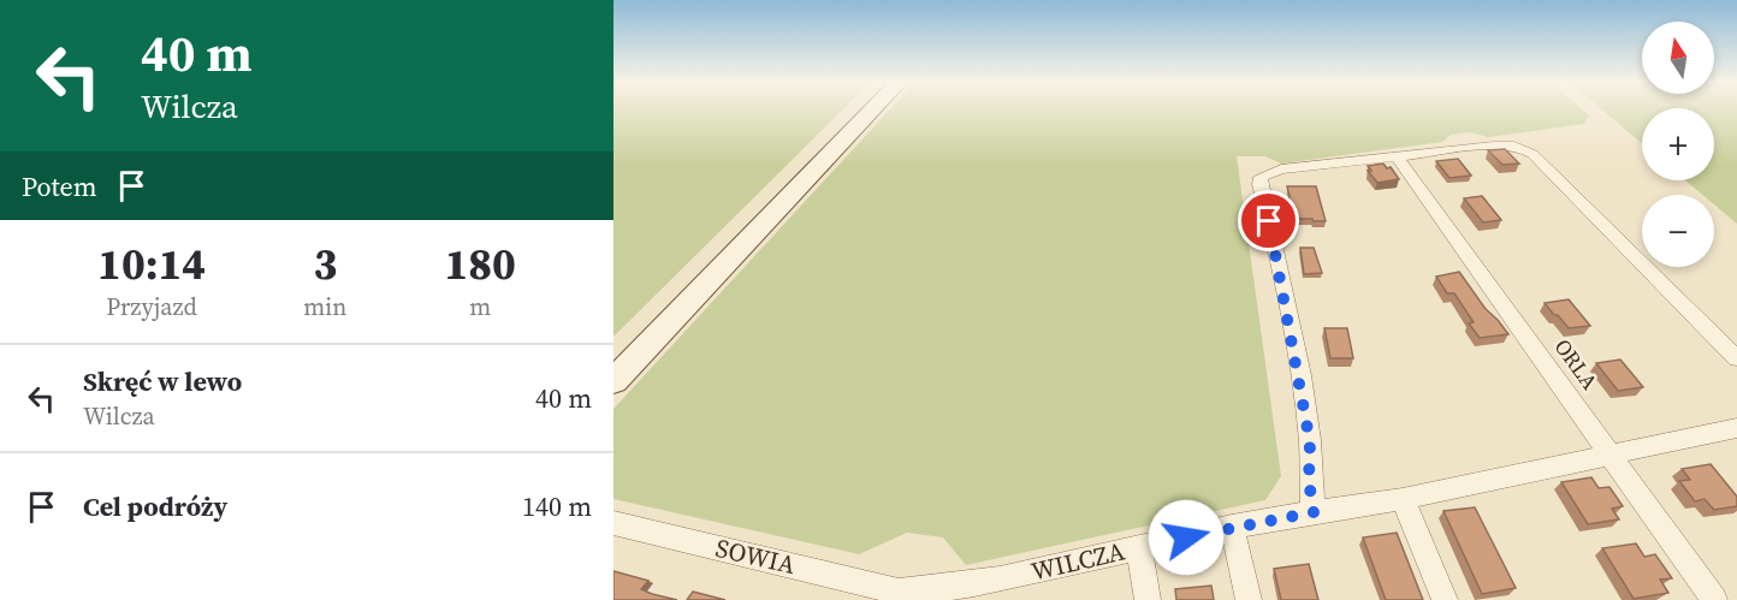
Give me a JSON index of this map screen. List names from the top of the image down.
{
  "streets": {
    "street": ["ORLA", "SOWIA", "WILCZA"]
  },
  "crossings": [
    ["ORLA", "WILCZA"],
    ["SOWIA", "WILCZA"]
  ],
  "north": "top",
  "page": {
    "turn": ["40 m", "Wilcza"],
    "map_buttons": ["+", "−"],
    "then": "Potem",
    "eta": [
      "10:14",
      "Przyjazd",
      "3",
      "min",
      "180",
      "m"
    ],
    "list": [
      {
        "name": "Skręć w lewo",
        "note": "Wilcza",
        "value": "40 m"
      },
      {
        "name": "Cel podróży",
        "value": "140 m"
      }
    ]
  }
}
